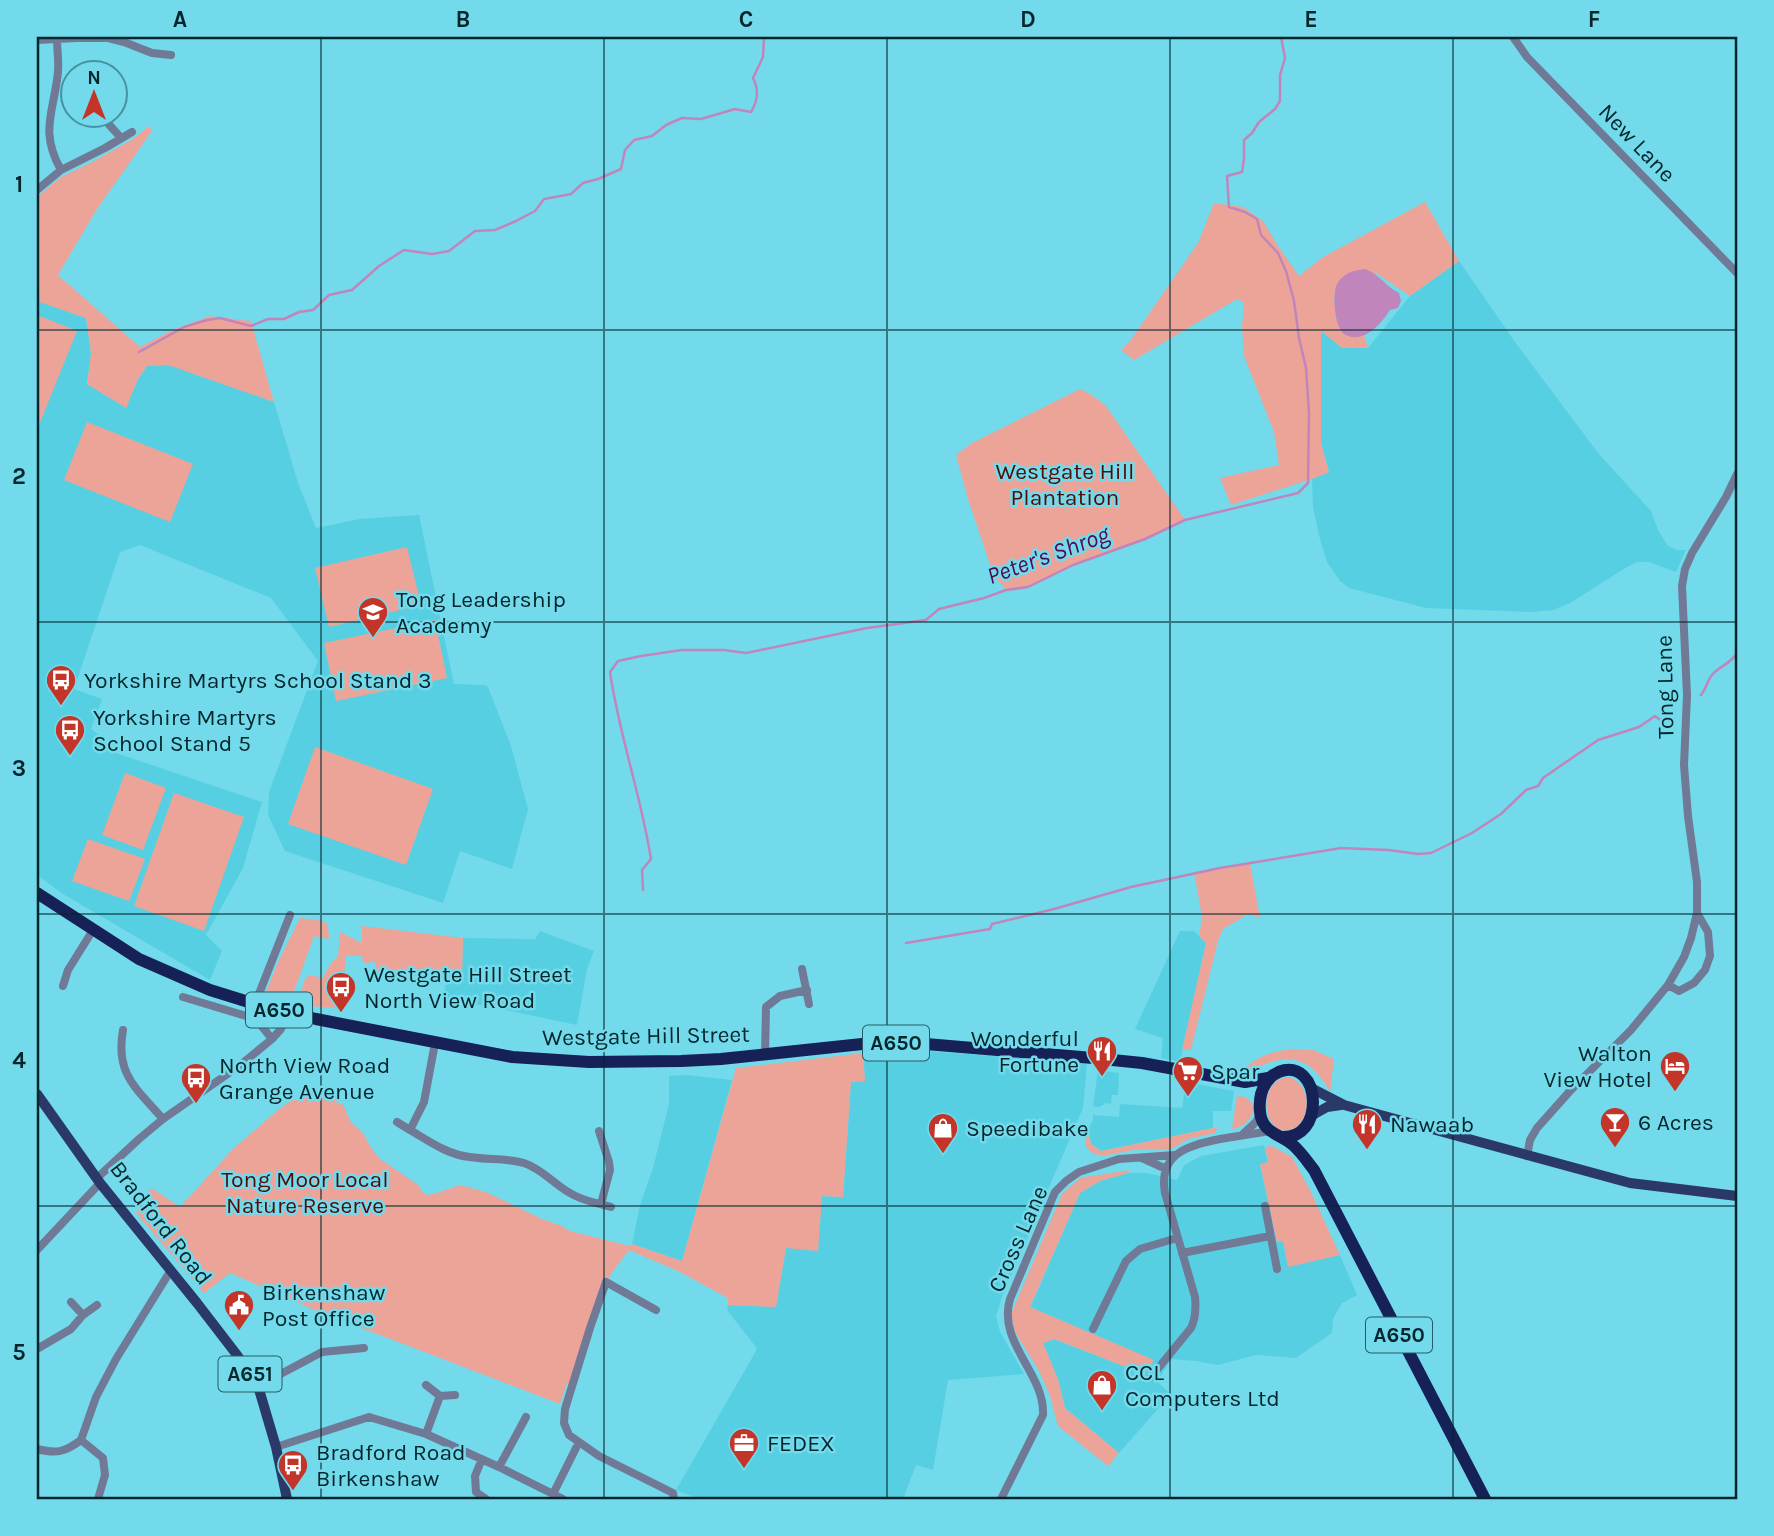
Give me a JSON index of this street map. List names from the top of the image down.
{
  "streets": {
    "highway": ["A650", "Westgate Hill Street"],
    "main road": ["Bradford Road", "A651"],
    "street": ["New Lane", "Tong Lane", "Cross Lane"]
  },
  "crossings": [
    ["A650", "Westgate Hill Street"],
    ["A650", "Cross Lane"],
    ["Westgate Hill Street", "Cross Lane"]
  ],
  "water": ["Peter's Shrog"],
  "parks": ["Westgate Hill Plantation", "Tong Moor Local Nature Reserve"],
  "places": {
    "school or university": ["Tong Leadership Academy"],
    "bus stop": [
      "Yorkshire Martyrs School Stand 3",
      "Yorkshire Martyrs School Stand 5",
      "Westgate Hill Street North View Road",
      "North View Road Grange Avenue",
      "Bradford Road Birkenshaw"
    ],
    "restaurant": ["Wonderful Fortune", "Nawaab"],
    "hotel": ["Walton View Hotel"],
    "supermarket": ["Spar"],
    "bar": ["6 Acres"],
    "shop": ["Speedibake", "CCL Computers Ltd"],
    "public building": ["Birkenshaw Post Office"],
    "office": ["FEDEX"]
  },
  "north": "top",
  "grid": {
    "columns": [
      "A",
      "B",
      "C",
      "D",
      "E",
      "F"
    ],
    "rows": [
      "1",
      "2",
      "3",
      "4",
      "5"
    ]
  }
}
